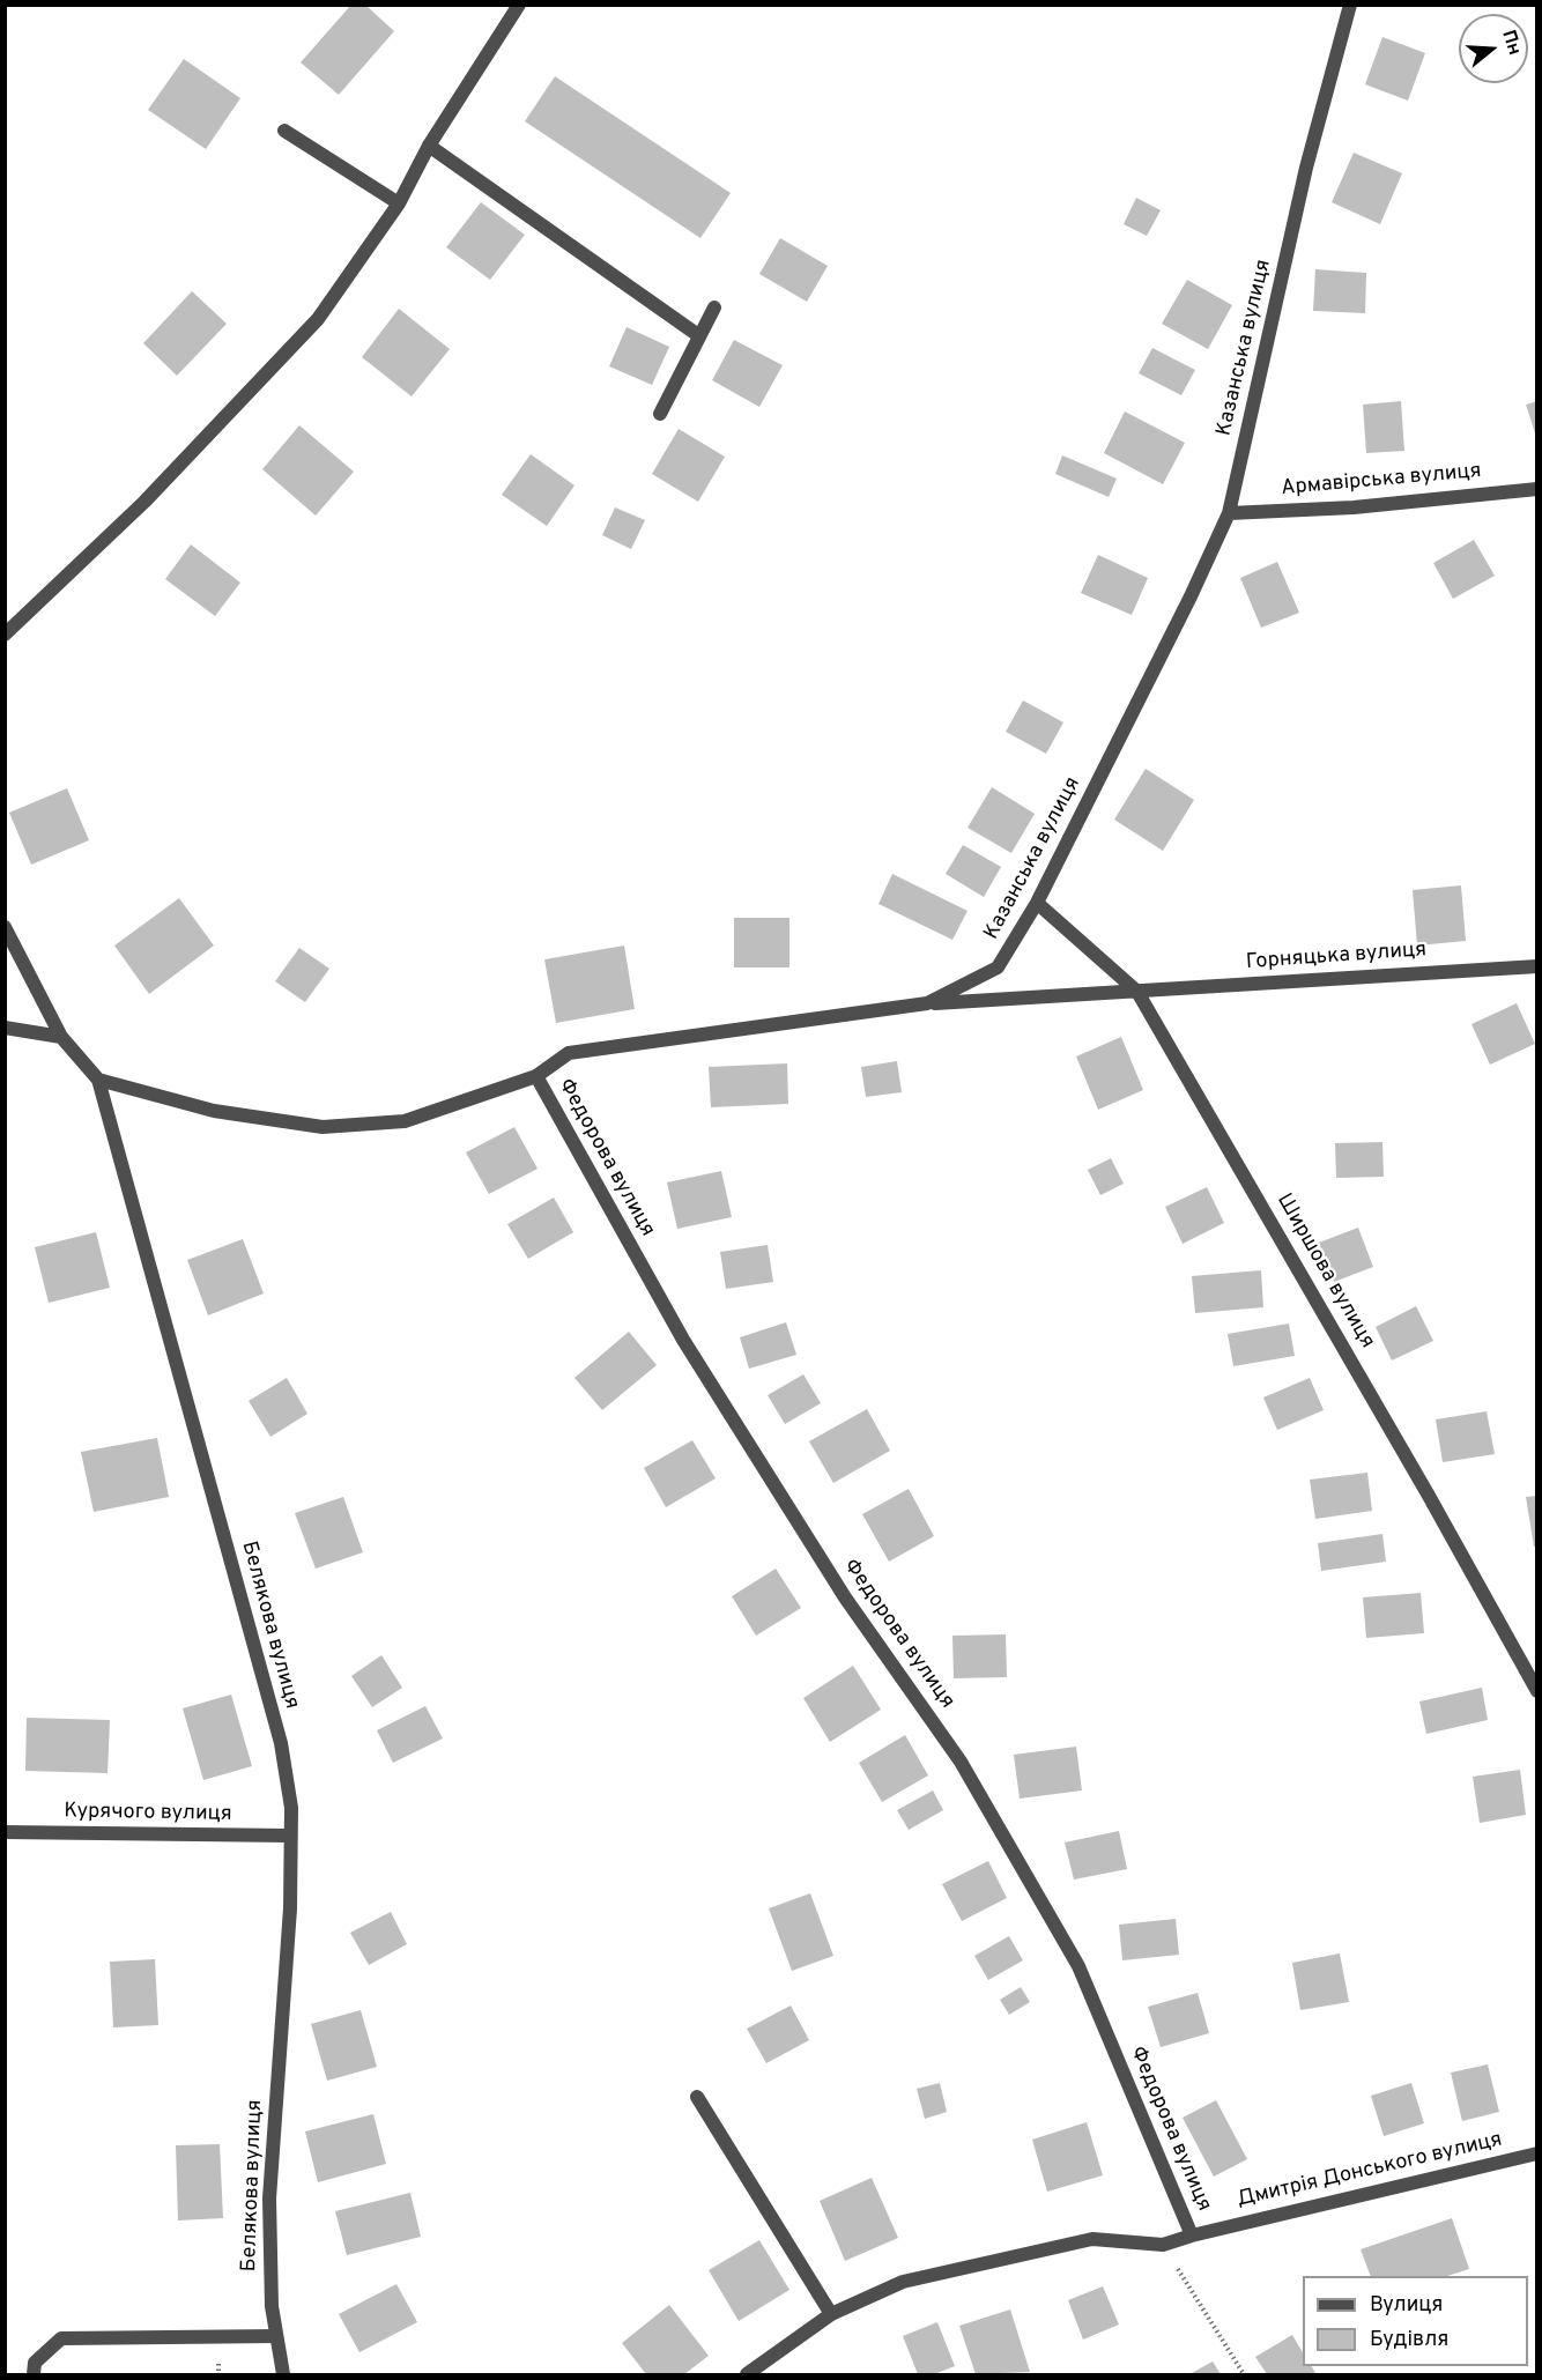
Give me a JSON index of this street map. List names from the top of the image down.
{
  "streets": {
    "street": [
      "Казанська вулиця",
      "Армавірська вулиця",
      "Горняцька вулиця",
      "Федорова вулиця",
      "Ширшова вулиця",
      "Белякова вулиця",
      "Курячого вулиця",
      "Дмитрія Донського вулиця"
    ]
  },
  "crossings": [
    ["Казанська вулиця", "Армавірська вулиця"],
    ["Казанська вулиця", "Горняцька вулиця"],
    ["Казанська вулиця", "Федорова вулиця"],
    ["Казанська вулиця", "Ширшова вулиця"],
    ["Казанська вулиця", "Белякова вулиця"],
    ["Горняцька вулиця", "Ширшова вулиця"],
    ["Федорова вулиця", "Дмитрія Донського вулиця"],
    ["Белякова вулиця", "Курячого вулиця"]
  ],
  "legend": ["Вулиця", "Будівля"],
  "north": "right"
}
